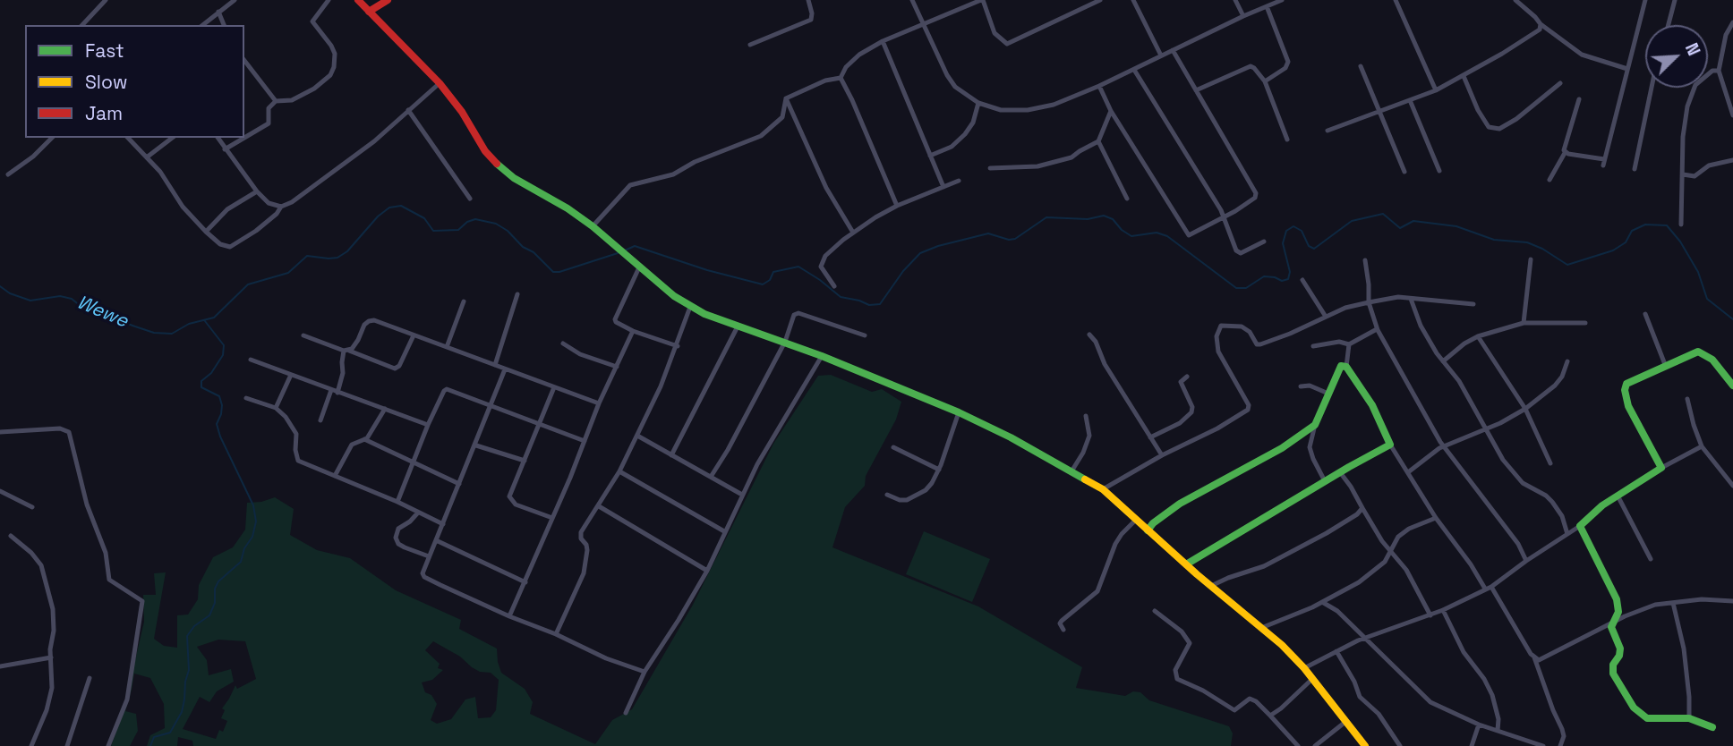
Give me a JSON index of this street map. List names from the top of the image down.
{
  "water": ["Wewe"],
  "legend": ["Fast", "Slow", "Jam"],
  "north": "top right"
}
